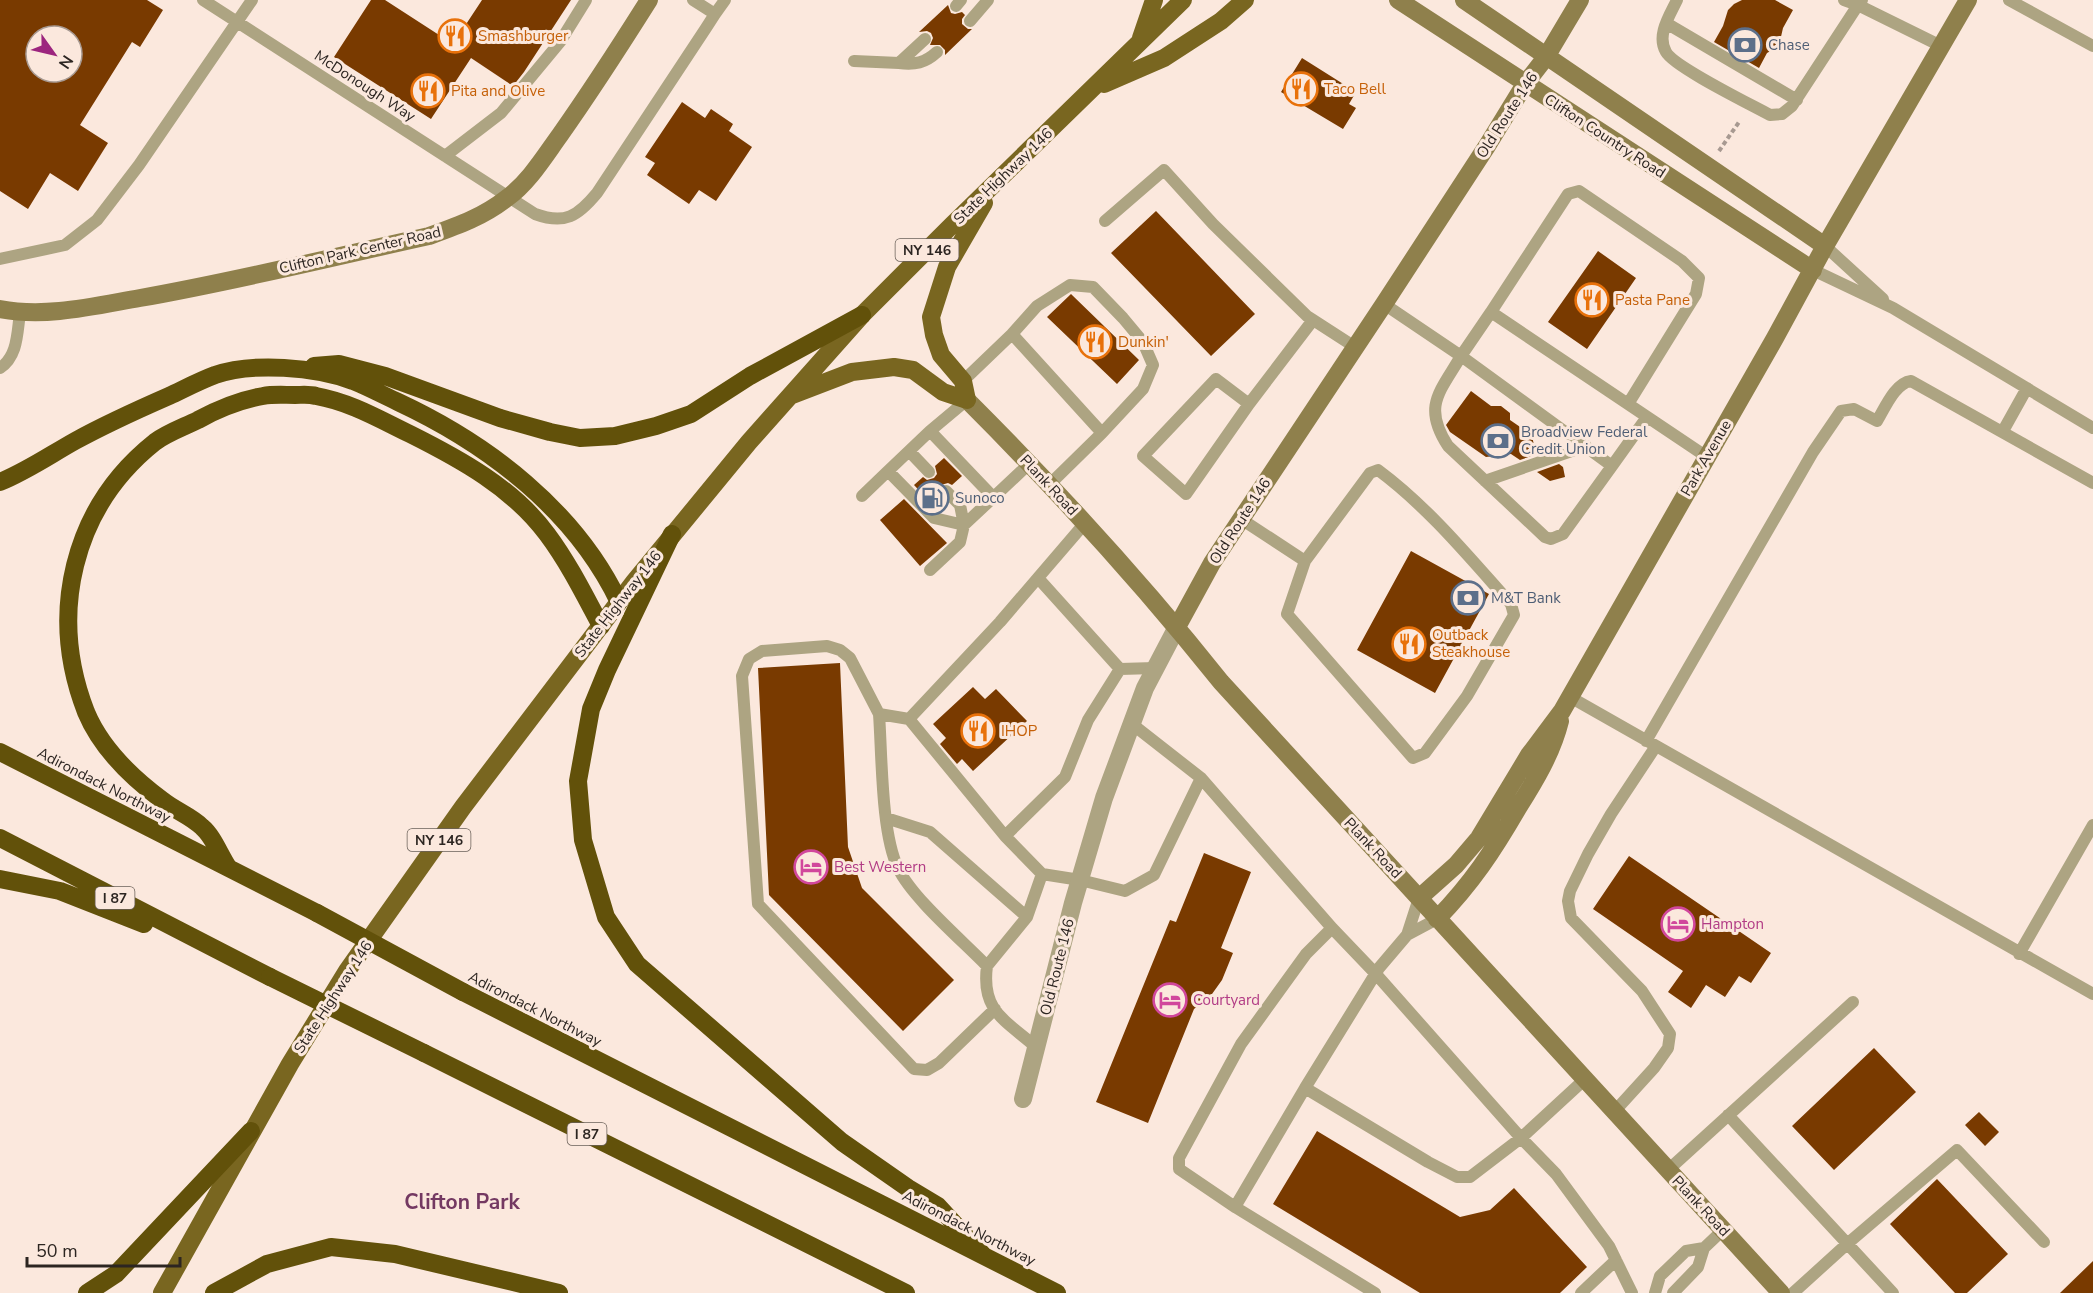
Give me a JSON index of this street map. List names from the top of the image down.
{
  "streets": {
    "highway": ["Adirondack Northway", "I 87"],
    "main road": ["State Highway 146", "NY 146"],
    "street": [
      "Old Route 146",
      "Clifton Country Road",
      "Clifton Park Center Road",
      "Park Avenue",
      "Plank Road"
    ],
    "lane": ["McDonough Way"]
  },
  "crossings": [
    ["McDonough Way", "Clifton Park Center Road"],
    ["Old Route 146", "Clifton Country Road"],
    ["Old Route 146", "Plank Road"],
    ["Clifton Country Road", "Park Avenue"],
    ["Park Avenue", "Plank Road"]
  ],
  "districts": ["Clifton Park"],
  "places": {
    "restaurant": [
      "Smashburger",
      "Taco Bell",
      "Pita and Olive",
      "Pasta Pane",
      "Dunkin'",
      "Outback Steakhouse",
      "IHOP"
    ],
    "bank": ["Chase", "Broadview Federal Credit Union", "M&T Bank"],
    "fuel station": ["Sunoco"],
    "hotel": ["Best Western", "Hampton", "Courtyard"]
  },
  "scale_bar": "50 m",
  "north": "bottom right"
}
